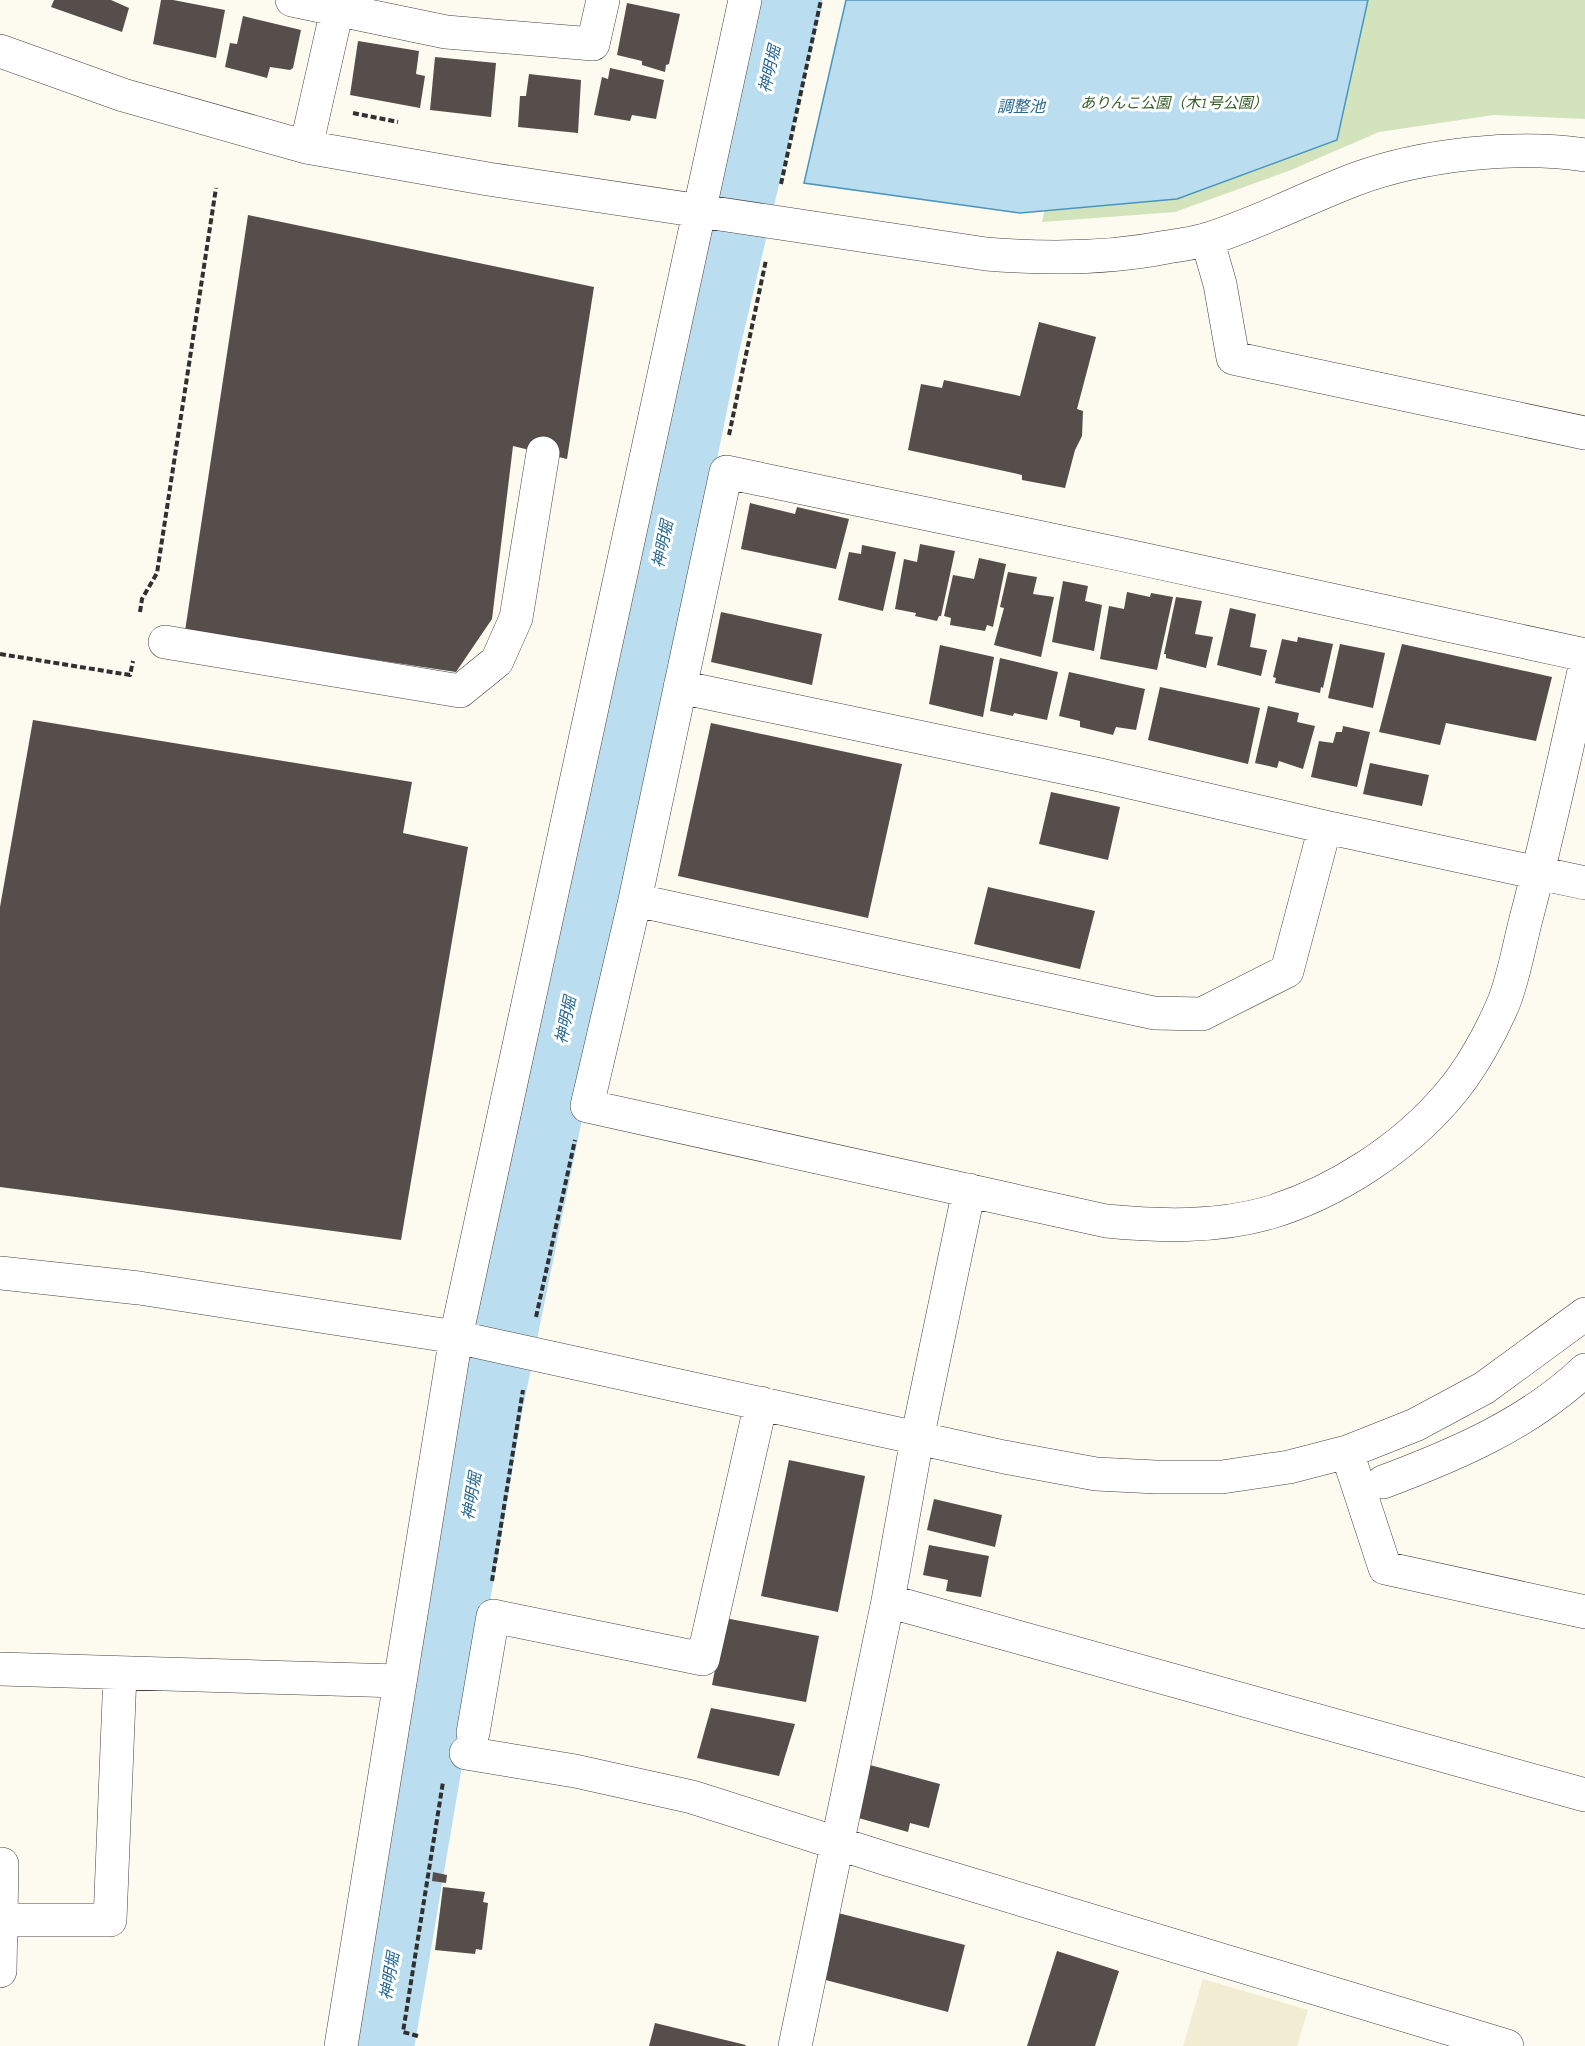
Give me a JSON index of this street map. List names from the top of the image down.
{
  "water": ["神明堀", "調整池"],
  "parks": ["ありんこ公園（木1号公園）"]
}
